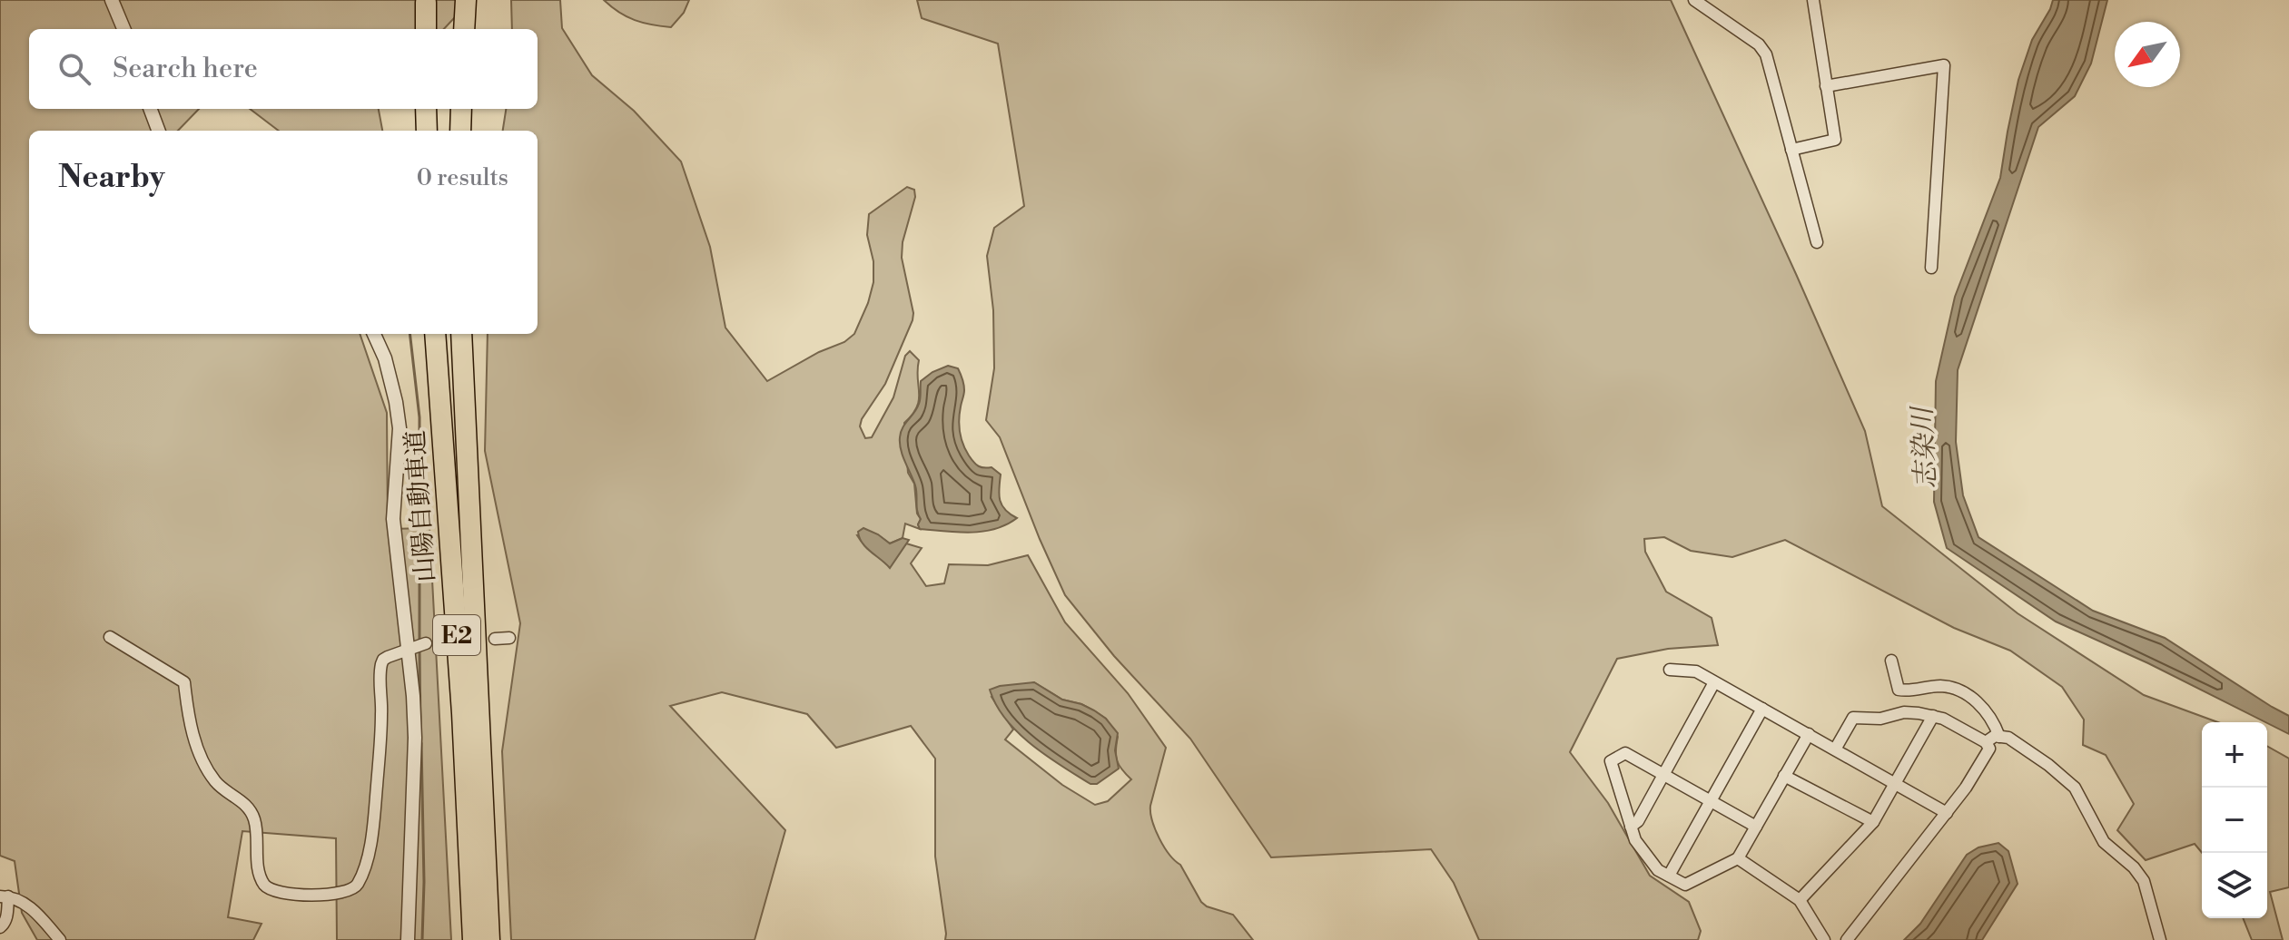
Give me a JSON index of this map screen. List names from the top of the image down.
{
  "streets": {
    "highway": ["山陽自動車道", "E2"]
  },
  "water": ["志染川"],
  "north": "bottom left",
  "page": {
    "search": "Search here",
    "heading": ["Nearby", "0 results"],
    "map_buttons": ["+", "−"]
  }
}
